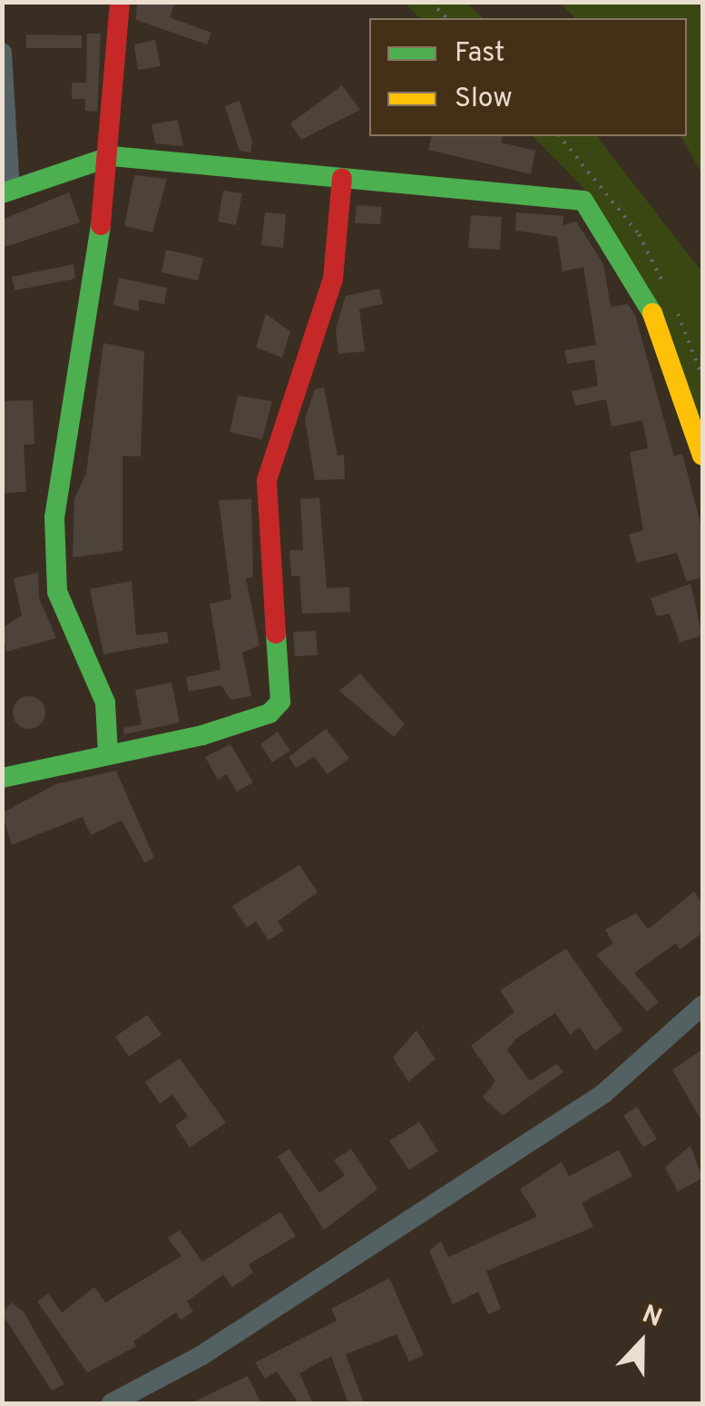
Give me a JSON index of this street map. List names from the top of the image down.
{
  "legend": ["Fast", "Slow"],
  "north": "top"
}
